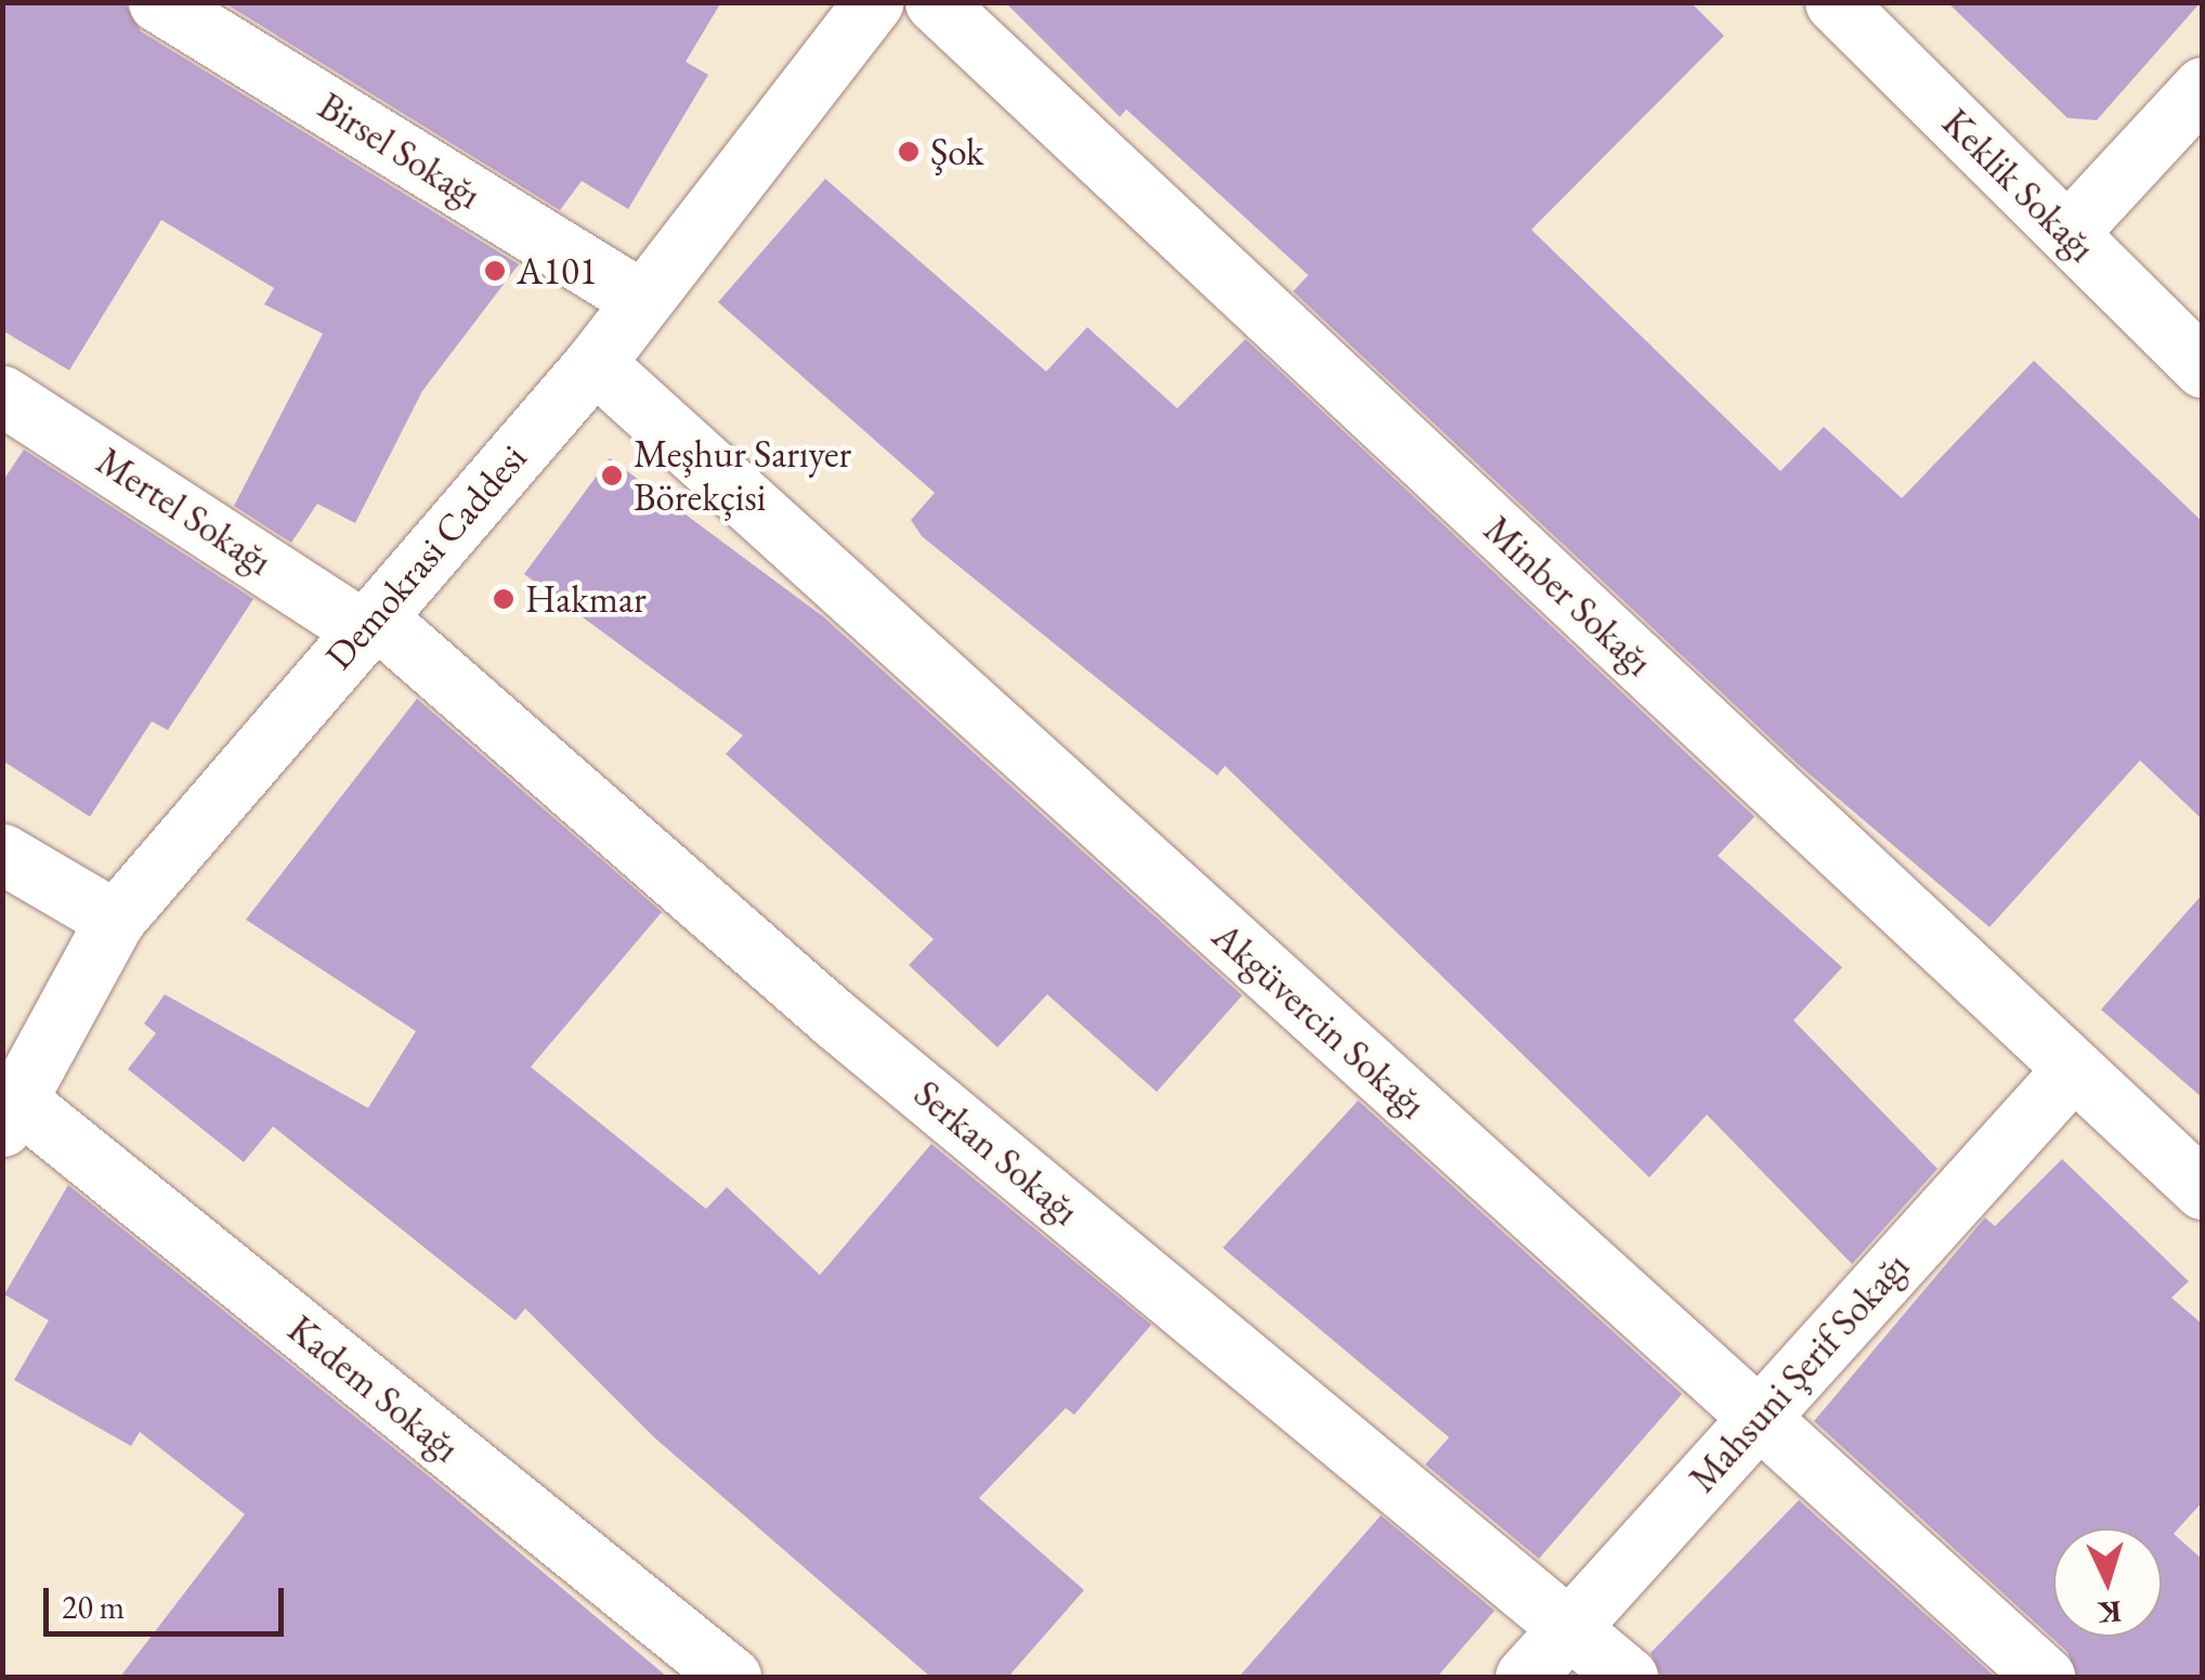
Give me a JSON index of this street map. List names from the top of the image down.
{
  "streets": {
    "street": [
      "Birsel Sokağı",
      "Keklik Sokağı",
      "Mertel Sokağı",
      "Demokrasi Caddesi",
      "Minber Sokağı",
      "Akgüvercin Sokağı",
      "Serkan Sokağı",
      "Mahsuni Şerif Sokağı",
      "Kadem Sokağı"
    ]
  },
  "crossings": [
    ["Birsel Sokağı", "Demokrasi Caddesi"],
    ["Mertel Sokağı", "Demokrasi Caddesi"],
    ["Mertel Sokağı", "Serkan Sokağı"],
    ["Demokrasi Caddesi", "Akgüvercin Sokağı"],
    ["Demokrasi Caddesi", "Serkan Sokağı"],
    ["Demokrasi Caddesi", "Kadem Sokağı"],
    ["Minber Sokağı", "Mahsuni Şerif Sokağı"],
    ["Akgüvercin Sokağı", "Mahsuni Şerif Sokağı"],
    ["Serkan Sokağı", "Mahsuni Şerif Sokağı"]
  ],
  "places": [
    "Şok",
    "A101",
    "Meşhur Sarıyer Börekçisi",
    "Hakmar"
  ],
  "scale_bar": "20 m",
  "north": "bottom"
}
